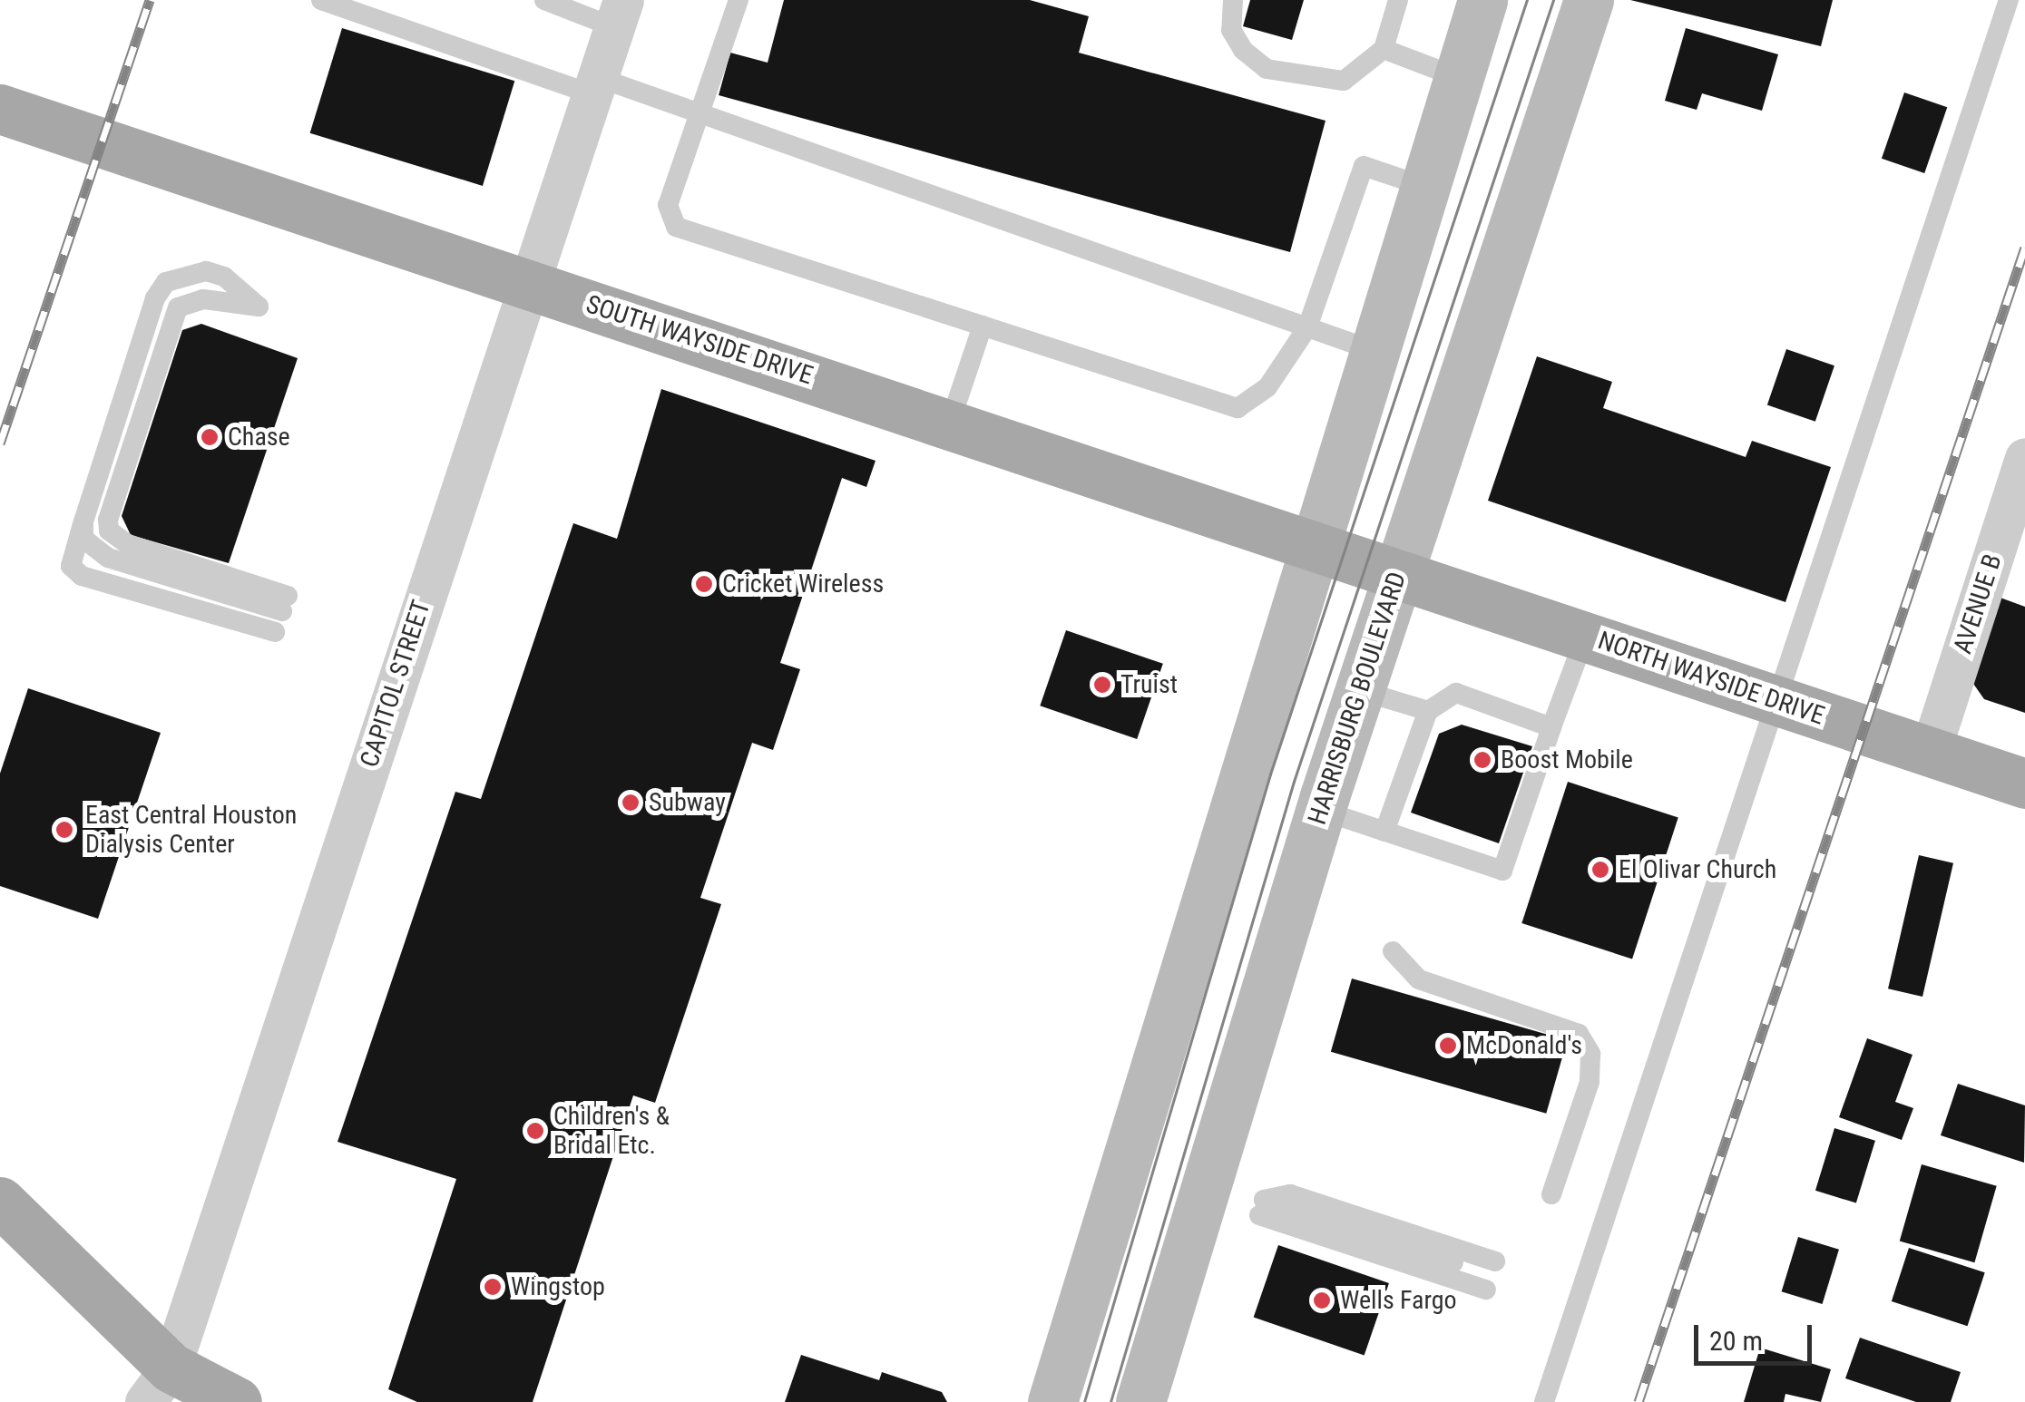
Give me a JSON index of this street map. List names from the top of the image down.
{
  "streets": {
    "main road": ["SOUTH WAYSIDE DRIVE", "NORTH WAYSIDE DRIVE", "HARRISBURG BOULEVARD"],
    "street": ["AVENUE B", "CAPITOL STREET"]
  },
  "crossings": [
    ["SOUTH WAYSIDE DRIVE", "NORTH WAYSIDE DRIVE"],
    ["SOUTH WAYSIDE DRIVE", "CAPITOL STREET"],
    ["SOUTH WAYSIDE DRIVE", "HARRISBURG BOULEVARD"],
    ["AVENUE B", "NORTH WAYSIDE DRIVE"],
    ["NORTH WAYSIDE DRIVE", "HARRISBURG BOULEVARD"]
  ],
  "places": [
    "Chase",
    "Cricket Wireless",
    "Truist",
    "Boost Mobile",
    "Subway",
    "East Central Houston Dialysis Center",
    "El Olivar Church",
    "McDonald's",
    "Children's & Bridal Etc.",
    "Wingstop",
    "Wells Fargo"
  ],
  "scale_bar": "20 m"
}
